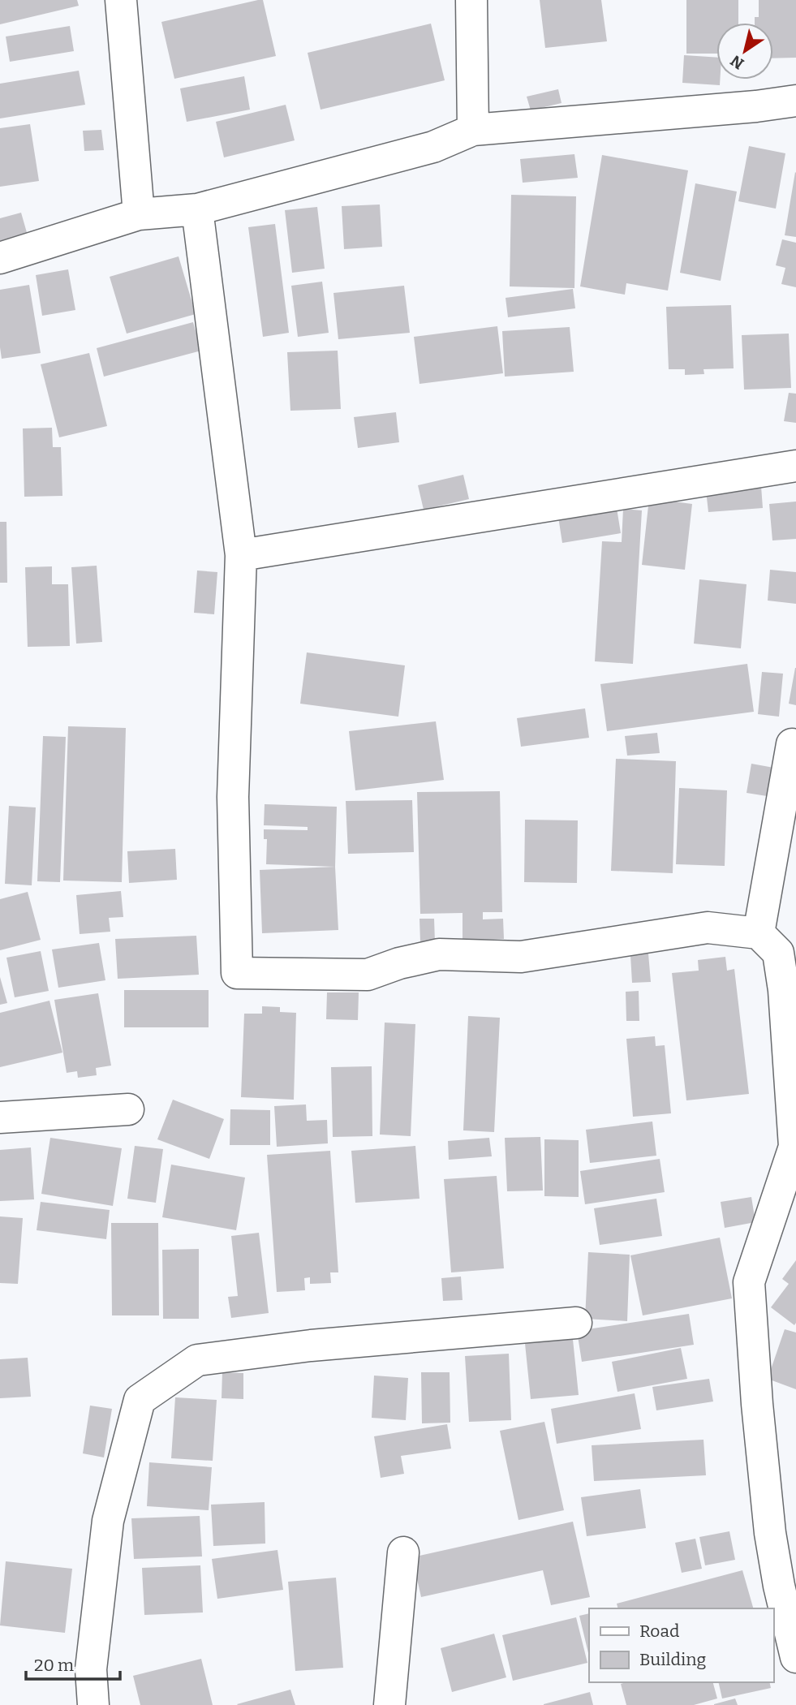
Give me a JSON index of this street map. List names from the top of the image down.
{
  "legend": ["Road", "Building"],
  "scale_bar": "20 m",
  "north": "bottom left"
}
